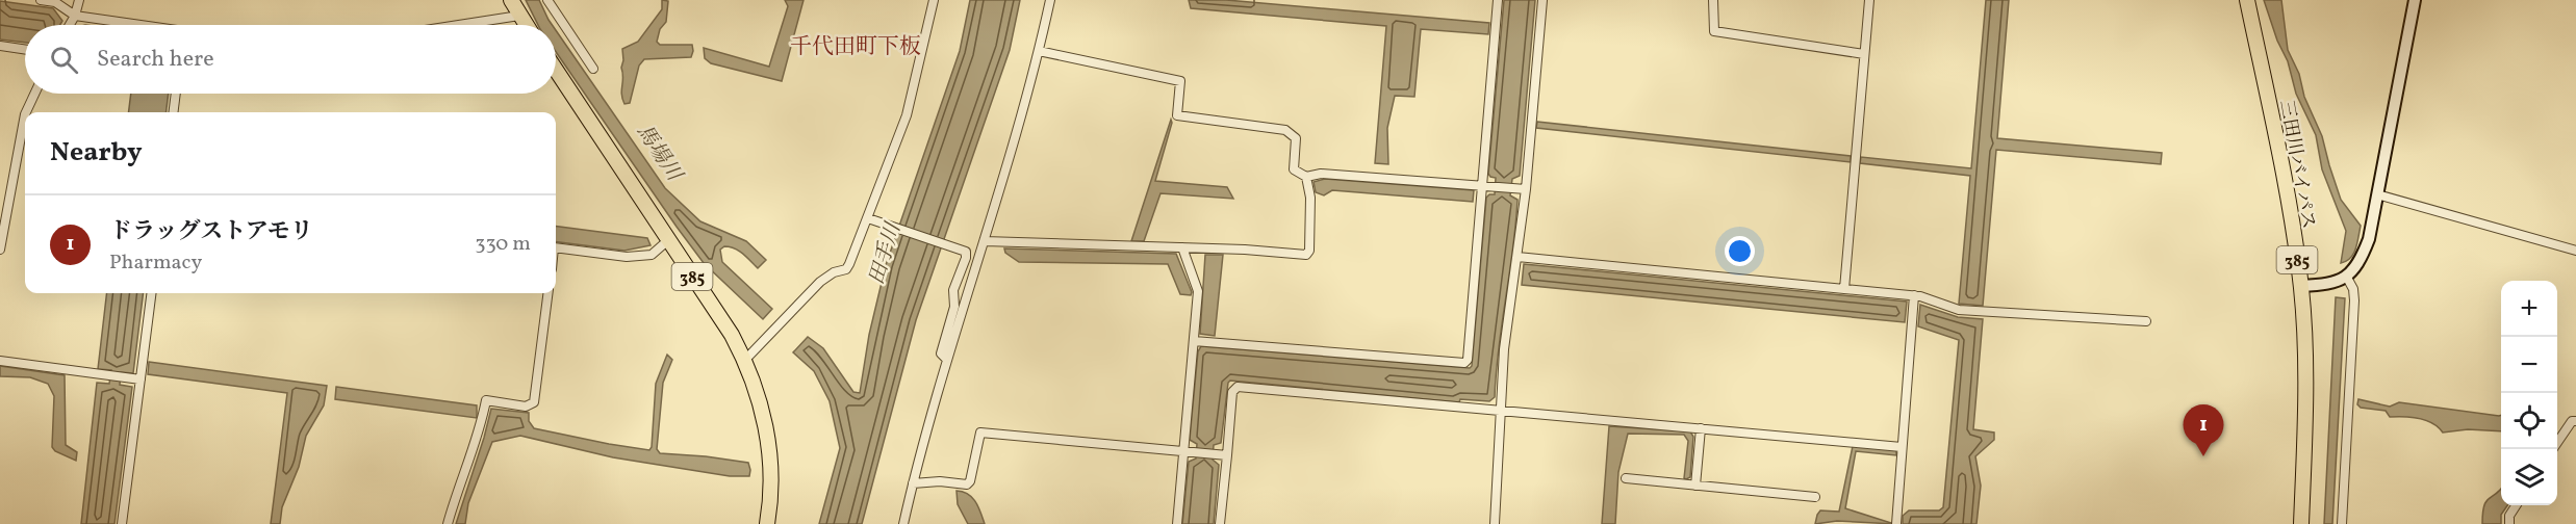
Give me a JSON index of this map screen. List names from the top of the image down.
{
  "streets": {
    "highway": ["三田川バイパス", "385"]
  },
  "districts": ["千代田町下板"],
  "water": ["馬場川", "田手川"],
  "page": {
    "search": "Search here",
    "heading": "Nearby",
    "list": [
      {
        "mark": "1",
        "name": "ドラッグストアモリ",
        "note": "Pharmacy",
        "value": "330 m"
      }
    ],
    "map_buttons": ["+", "−"],
    "pins": "1"
  }
}
